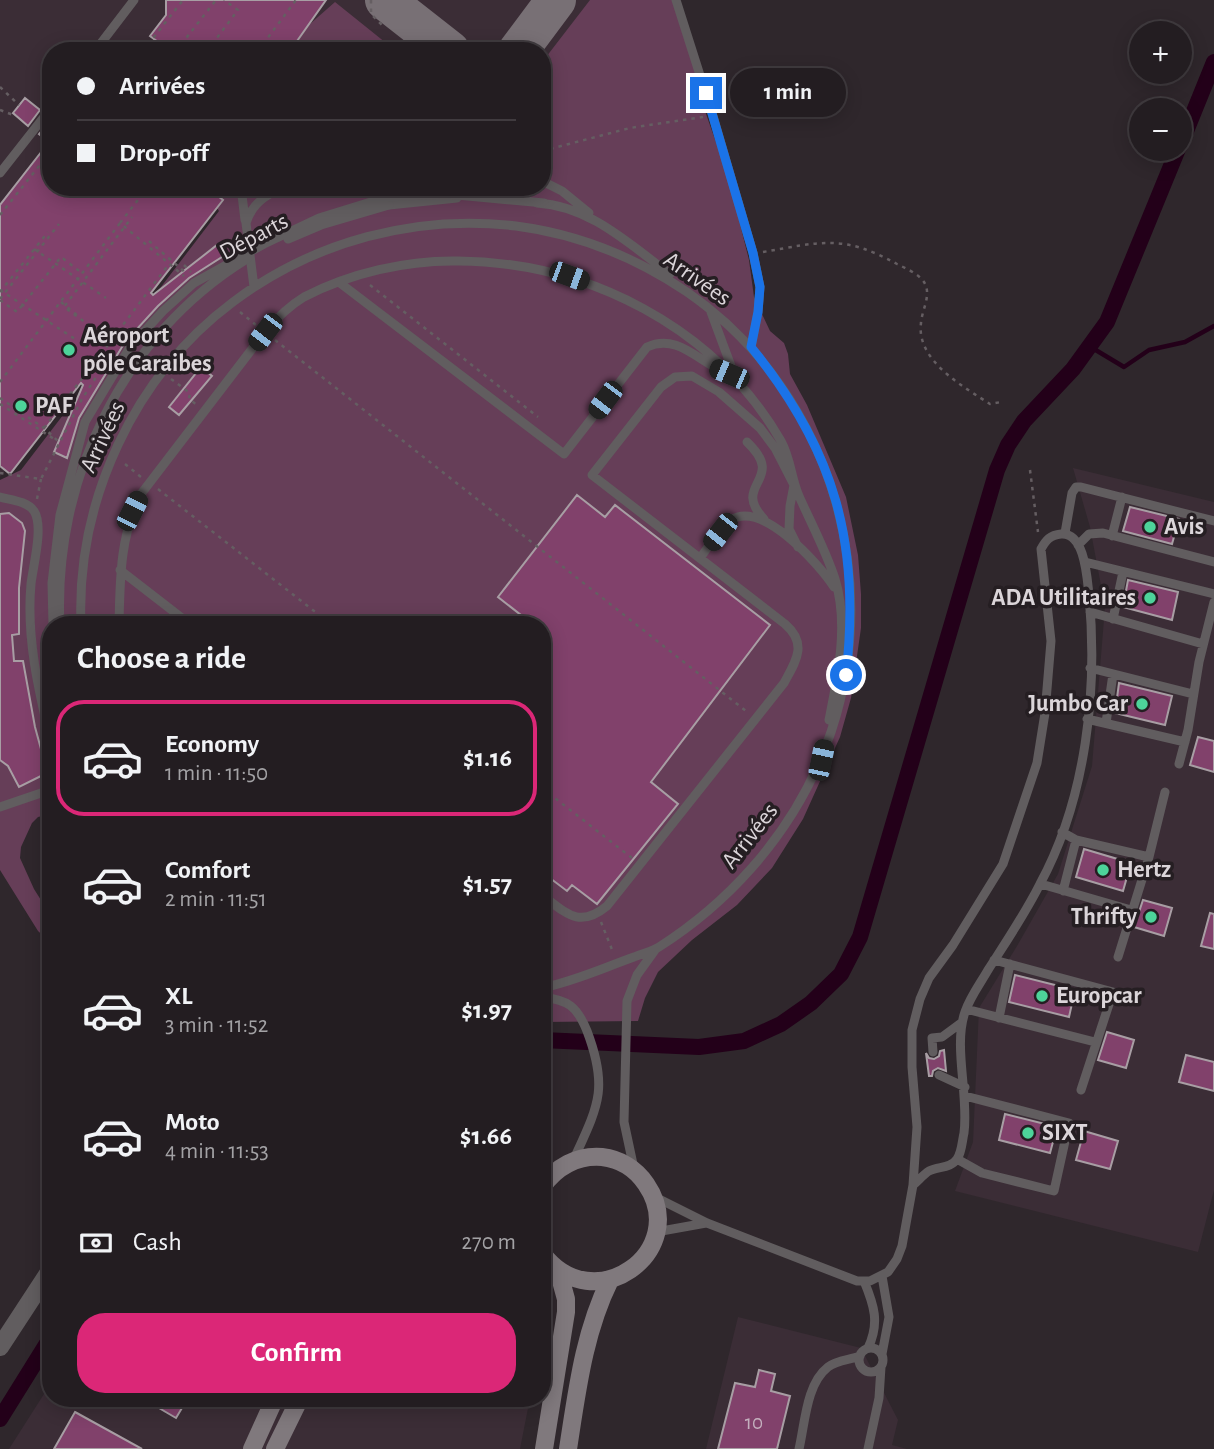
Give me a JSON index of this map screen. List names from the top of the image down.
{
  "streets": {
    "lane": ["Départs", "Arrivées"]
  },
  "crossings": [
    ["Départs", "Arrivées"]
  ],
  "places": [
    "Aéroport pôle Caraibes",
    "PAF",
    "Avis",
    "ADA Utilitaires",
    "Jumbo Car",
    "Hertz",
    "Thrifty",
    "Europcar",
    "SIXT"
  ],
  "house_numbers": ["10"],
  "page": {
    "map_buttons": ["+", "−"],
    "banner": ["Arrivées", "Drop-off"],
    "bubble": "1 min",
    "heading": "Choose a ride",
    "list": [
      {
        "name": "Economy",
        "note": "1 min · 11:50",
        "value": "$1.16"
      },
      {
        "name": "Comfort",
        "note": "2 min · 11:51",
        "value": "$1.57"
      },
      {
        "name": "XL",
        "note": "3 min · 11:52",
        "value": "$1.97"
      },
      {
        "name": "Moto",
        "note": "4 min · 11:53",
        "value": "$1.66"
      }
    ],
    "pay": ["Cash", "270 m"],
    "buttons": "Confirm"
  }
}
